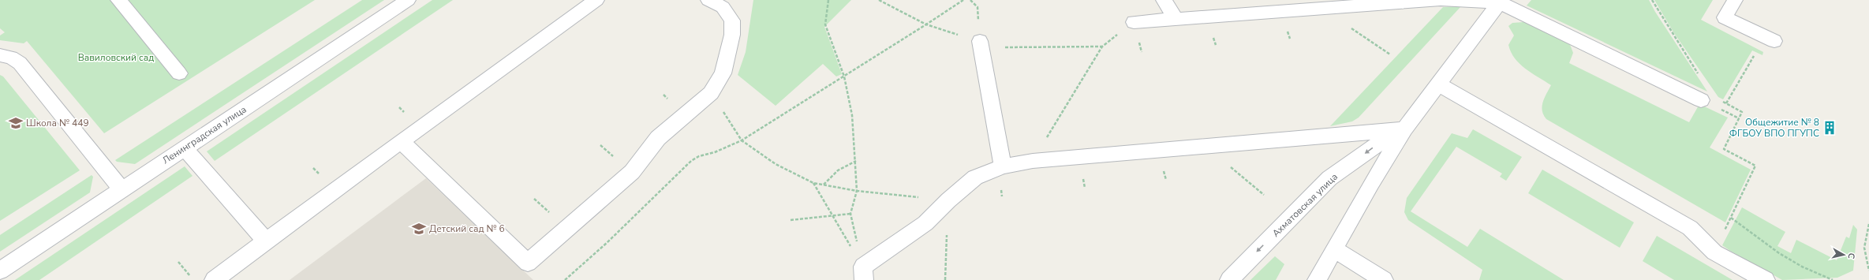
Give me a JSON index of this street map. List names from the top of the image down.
{
  "streets": {
    "street": ["Ленинградская улица", "Ахматовская улица"]
  },
  "parks": ["Вавиловский сад"],
  "places": {
    "school or university": ["Школа № 449", "Детский сад № 6"],
    "building": ["Общежитие № 8 ФГБОУ ВПО ПГУПС"]
  },
  "north": "right"
}
